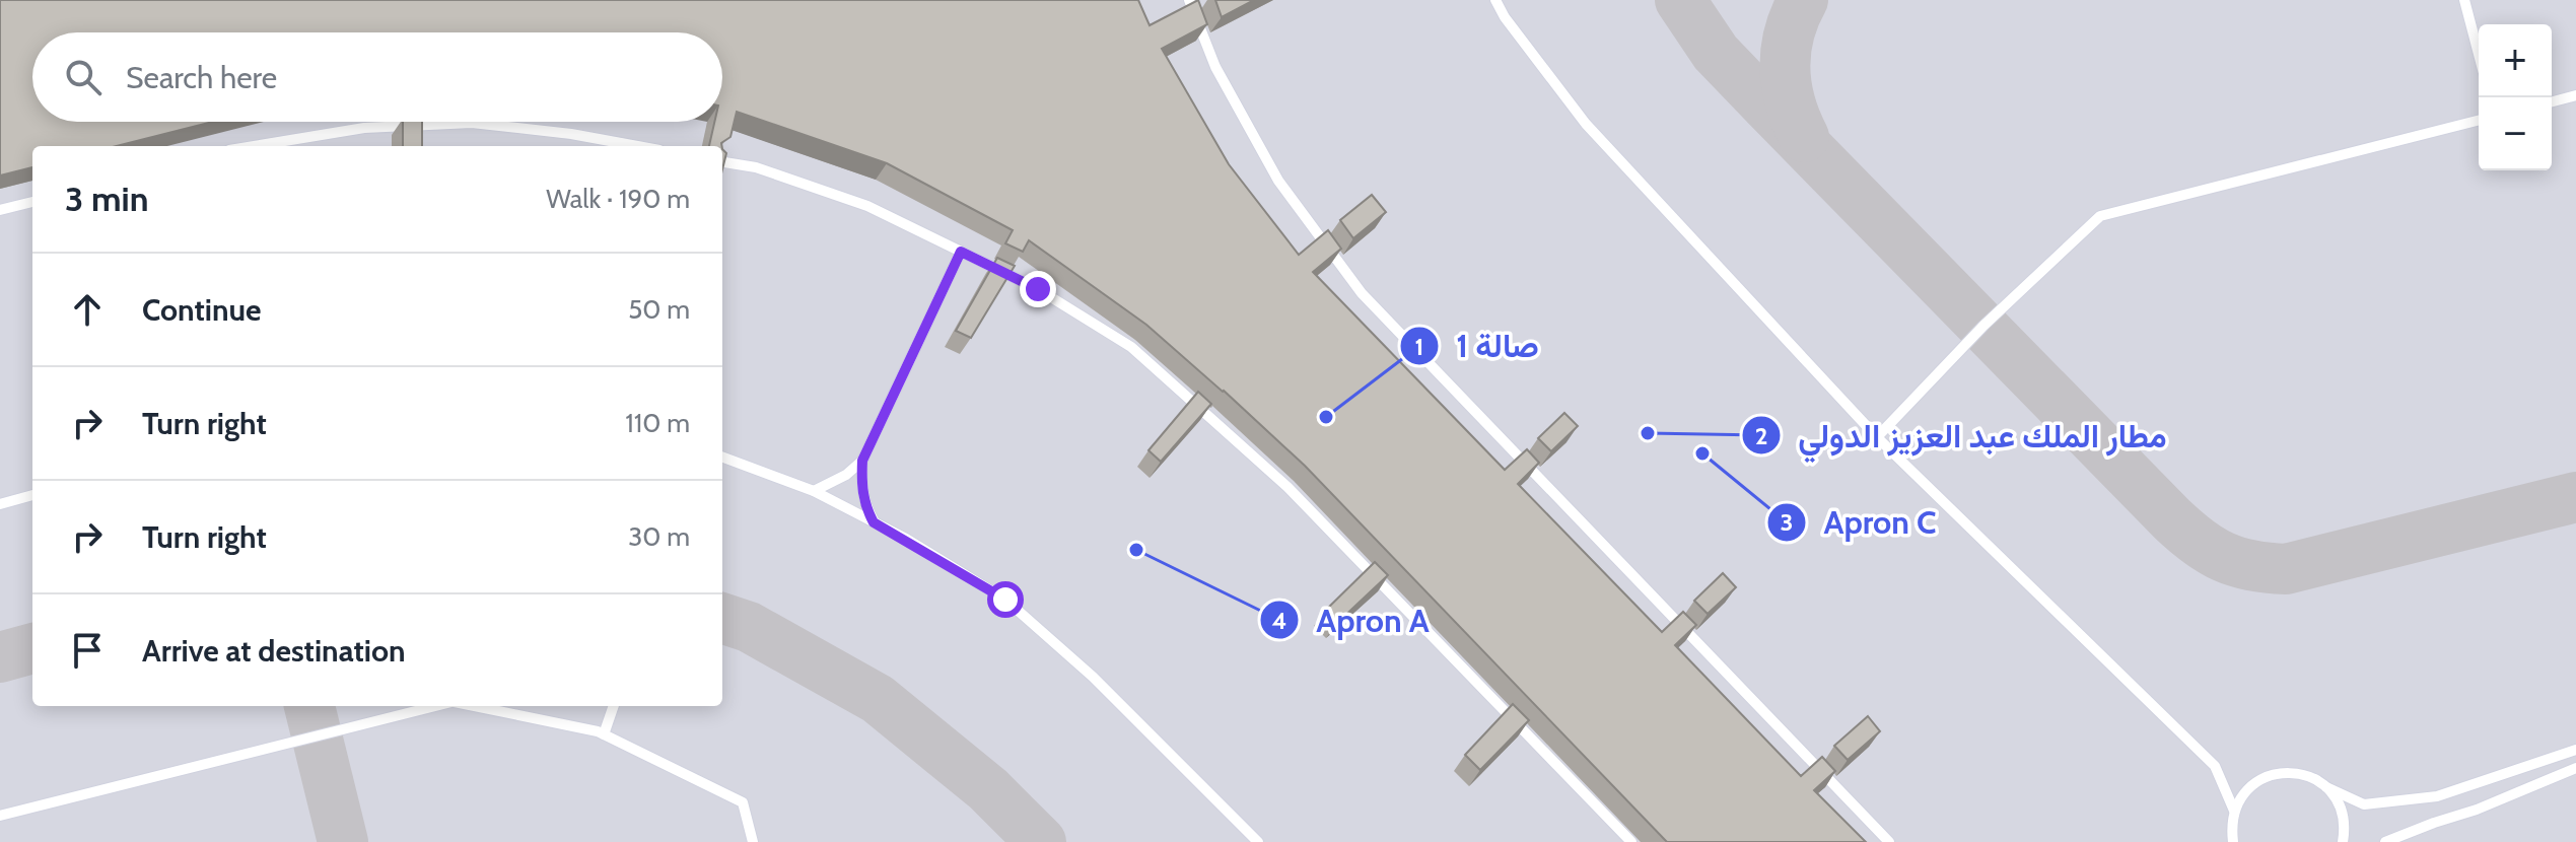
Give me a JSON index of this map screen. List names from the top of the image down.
{
  "places": [
    "صالة 1",
    "مطار الملك عبد العزيز الدولي",
    "Apron C",
    "Apron A"
  ],
  "page": {
    "map_buttons": ["+", "−"],
    "search": "Search here",
    "heading": ["3 min", "Walk · 190 m"],
    "list": [
      ["Continue", "50 m"],
      ["Turn right", "110 m"],
      ["Turn right", "30 m"],
      "Arrive at destination"
    ]
  }
}
